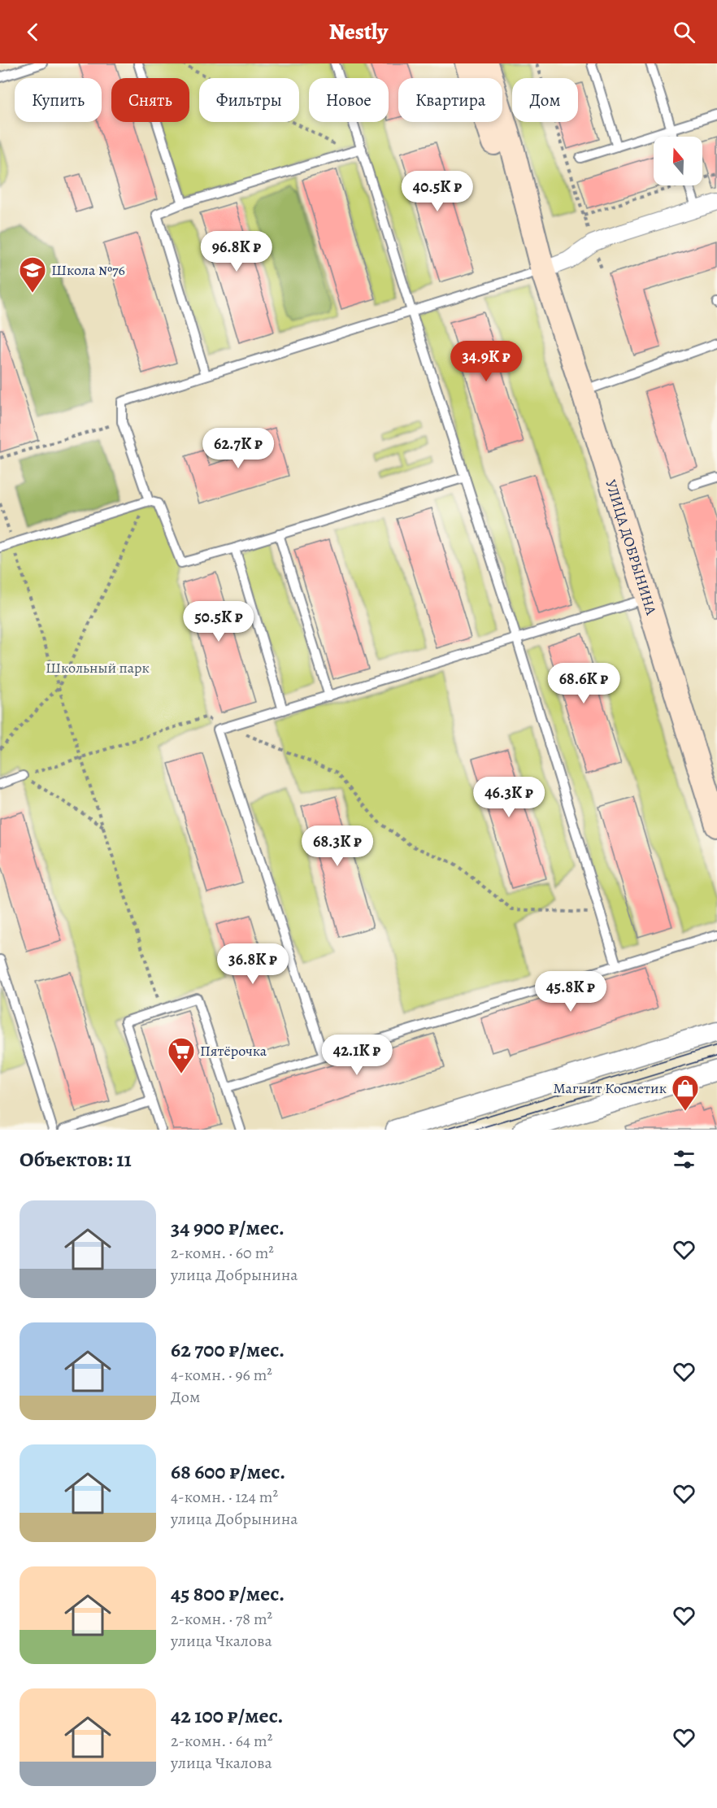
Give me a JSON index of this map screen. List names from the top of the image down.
{
  "streets": {
    "main road": ["УЛИЦА ДОБРЫНИНА"]
  },
  "parks": ["Школьный парк"],
  "places": {
    "school or university": ["Школа №76"],
    "supermarket": ["Пятёрочка"],
    "shop": ["Магнит Косметик"]
  },
  "north": "top",
  "page": {
    "header": "Nestly",
    "chip": [
      "Купить",
      "Снять",
      "Фильтры",
      "Новое",
      "Квартира",
      "Дом"
    ],
    "price": [
      "40.5K ₽",
      "96.8K ₽",
      "34.9K ₽",
      "62.7K ₽",
      "50.5K ₽",
      "68.6K ₽",
      "46.3K ₽",
      "68.3K ₽",
      "36.8K ₽",
      "45.8K ₽",
      "42.1K ₽"
    ],
    "heading": "Объектов: 11",
    "list": [
      {
        "name": "34 900 ₽/мес.",
        "note": "2-комн. · 60 m² · улица Добрынина"
      },
      {
        "name": "62 700 ₽/мес.",
        "note": "4-комн. · 96 m² · Дом"
      },
      {
        "name": "68 600 ₽/мес.",
        "note": "4-комн. · 124 m² · улица Добрынина"
      },
      {
        "name": "45 800 ₽/мес.",
        "note": "2-комн. · 78 m² · улица Чкалова"
      },
      {
        "name": "42 100 ₽/мес.",
        "note": "2-комн. · 64 m² · улица Чкалова"
      }
    ]
  }
}
